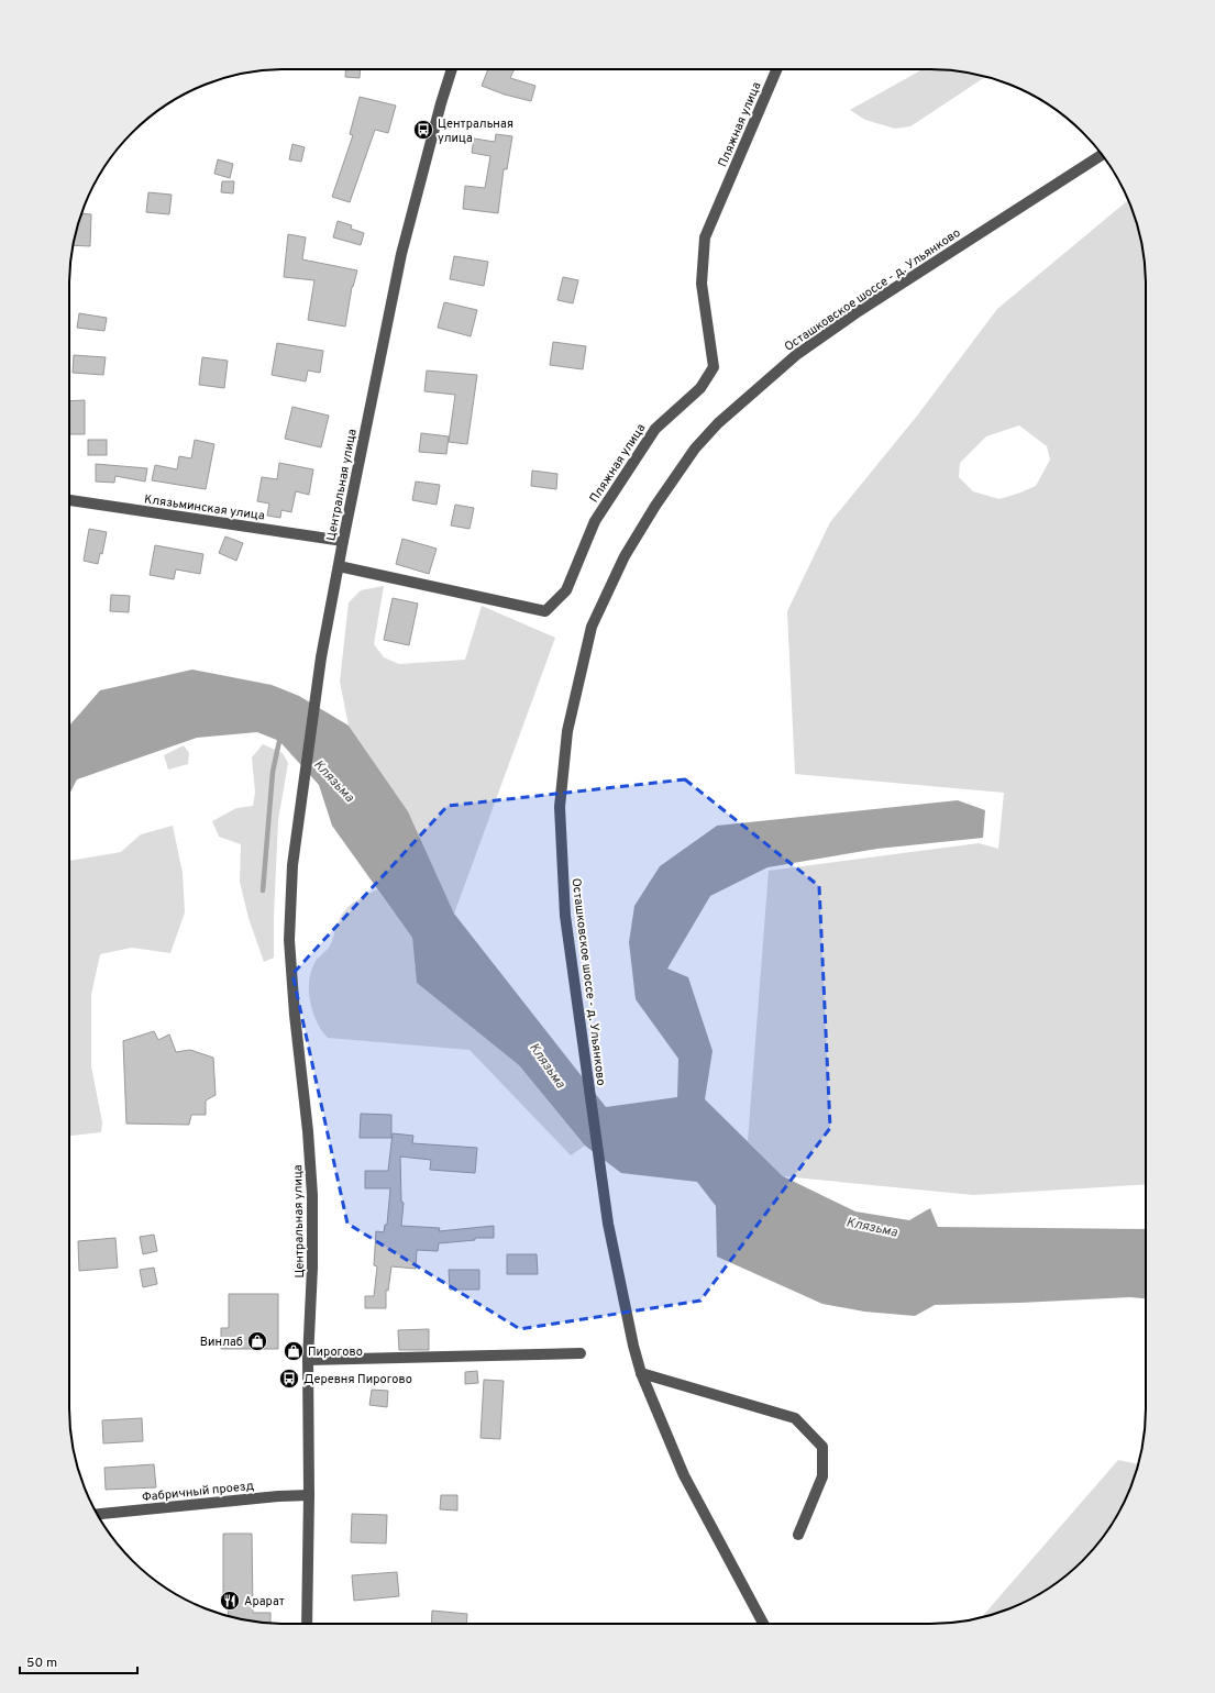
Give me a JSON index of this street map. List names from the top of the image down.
{
  "streets": {
    "street": [
      "Пляжная улица",
      "Осташковское шоссе - д. Ульянково",
      "Центральная улица",
      "Клязьминская улица",
      "Фабричный проезд"
    ]
  },
  "crossings": [
    ["Пляжная улица", "Центральная улица"],
    ["Центральная улица", "Клязьминская улица"],
    ["Центральная улица", "Фабричный проезд"]
  ],
  "water": ["Клязьма"],
  "places": {
    "bus stop": ["Центральная улица", "Деревня Пирогово"],
    "shop": ["Винлаб", "Пирогово"],
    "restaurant": ["Арарат"]
  },
  "scale_bar": "50 m"
}
